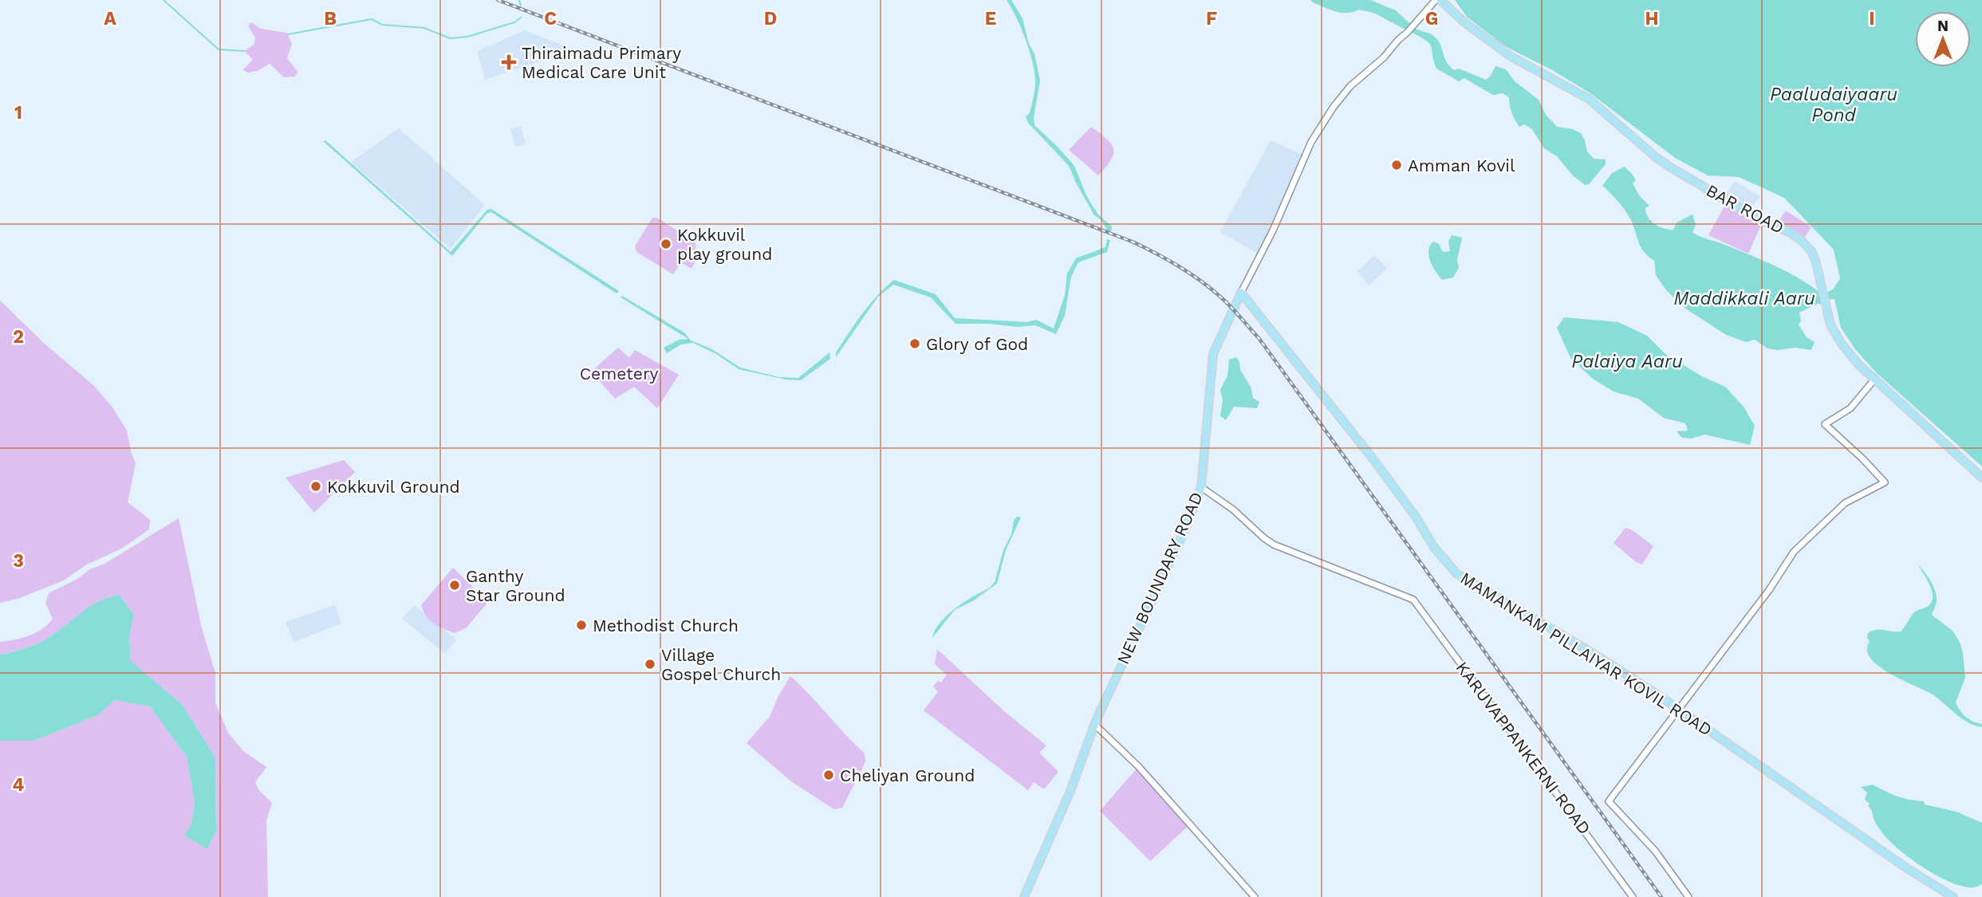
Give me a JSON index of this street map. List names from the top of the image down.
{
  "streets": {
    "main road": ["BAR ROAD", "NEW BOUNDARY ROAD", "MAMANKAM PILLAIYAR KOVIL ROAD"],
    "street": ["KARUVAPPANKERNI ROAD"]
  },
  "crossings": [
    ["NEW BOUNDARY ROAD", "MAMANKAM PILLAIYAR KOVIL ROAD"],
    ["NEW BOUNDARY ROAD", "KARUVAPPANKERNI ROAD"]
  ],
  "water": ["Paaludaiyaaru Pond", "Maddikkali Aaru", "Palaiya Aaru"],
  "parks": ["Cemetery"],
  "places": {
    "health": ["Thiraimadu Primary Medical Care Unit"],
    "other": [
      "Amman Kovil",
      "Kokkuvil play ground",
      "Glory of God",
      "Kokkuvil Ground",
      "Ganthy Star Ground",
      "Methodist Church",
      "Village Gospel Church",
      "Cheliyan Ground"
    ]
  },
  "north": "top",
  "grid": {
    "columns": [
      "A",
      "B",
      "C",
      "D",
      "E",
      "F",
      "G",
      "H",
      "I"
    ],
    "rows": [
      "1",
      "2",
      "3",
      "4"
    ]
  }
}
